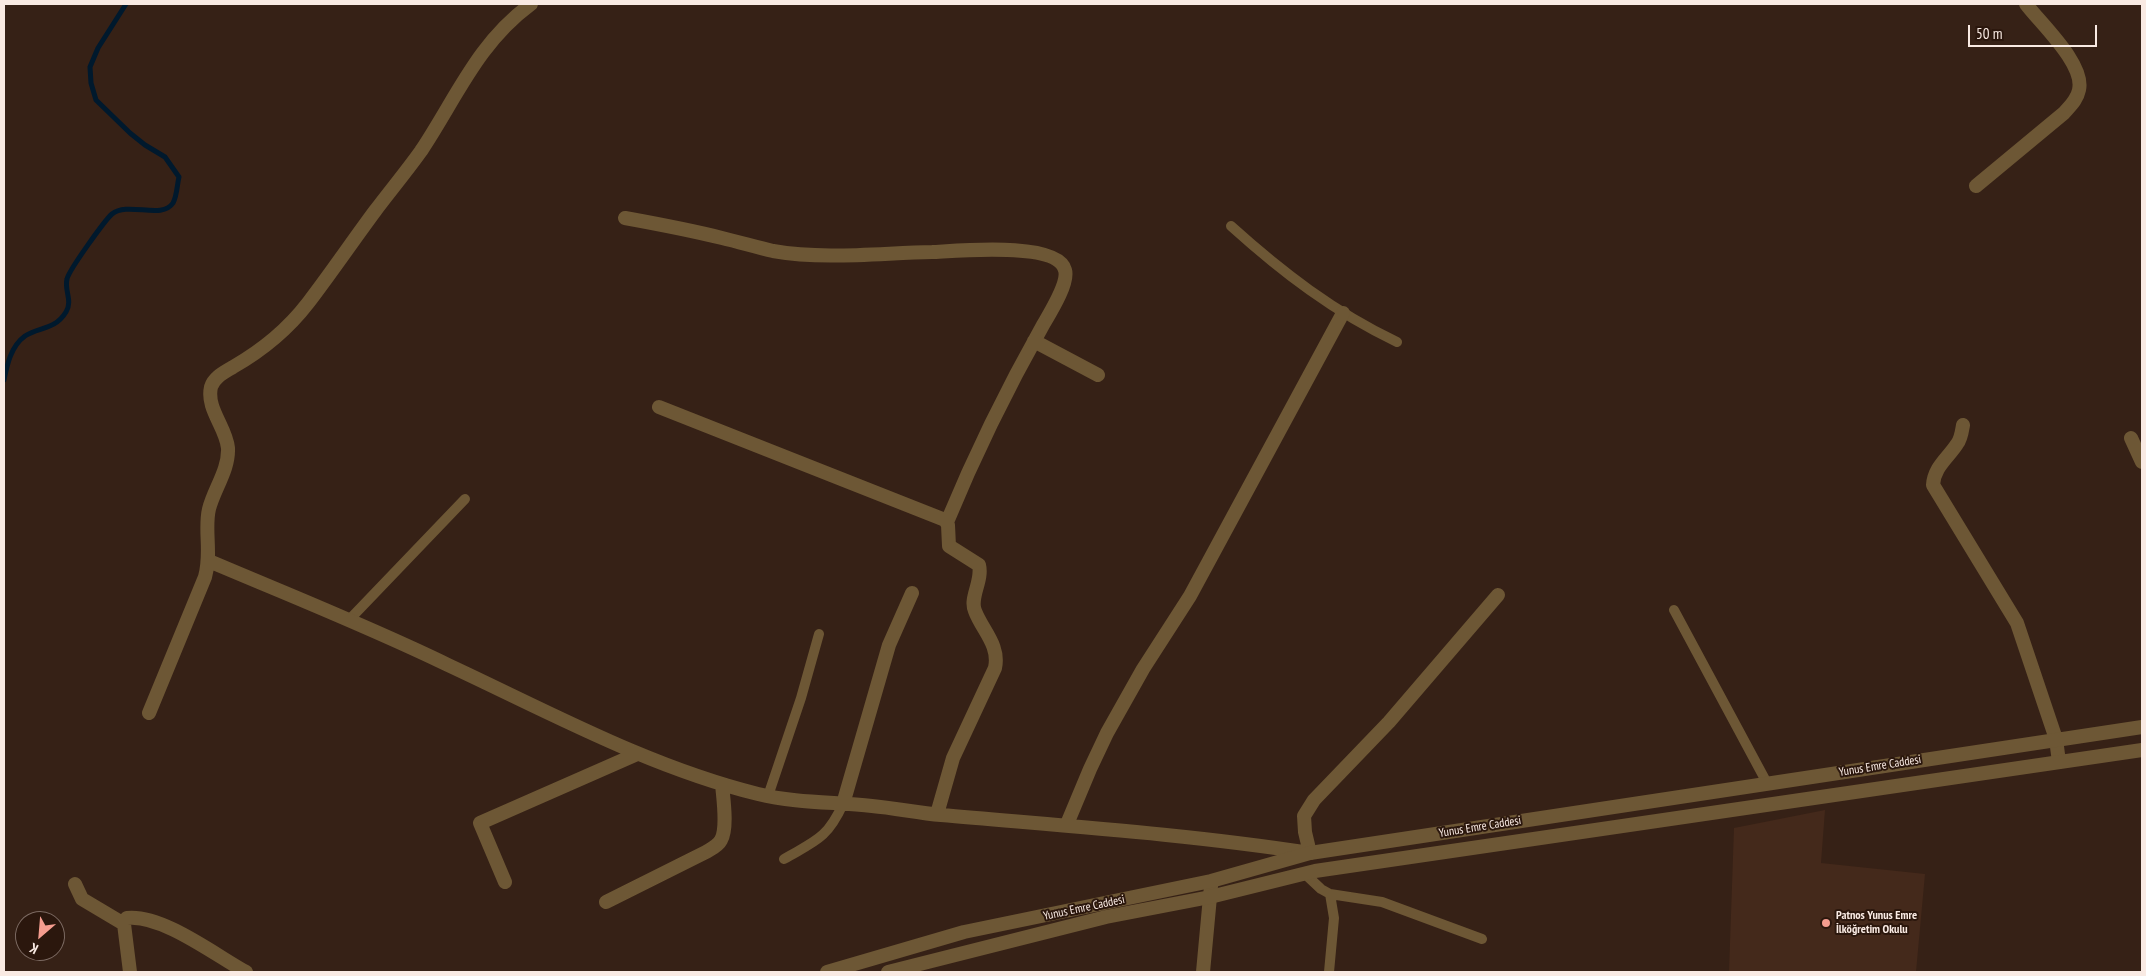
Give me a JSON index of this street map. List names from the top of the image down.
{
  "streets": {
    "street": ["Yunus Emre Caddesi"]
  },
  "places": ["Patnos Yunus Emre İlköğretim Okulu"],
  "scale_bar": "50 m",
  "north": "bottom left"
}
